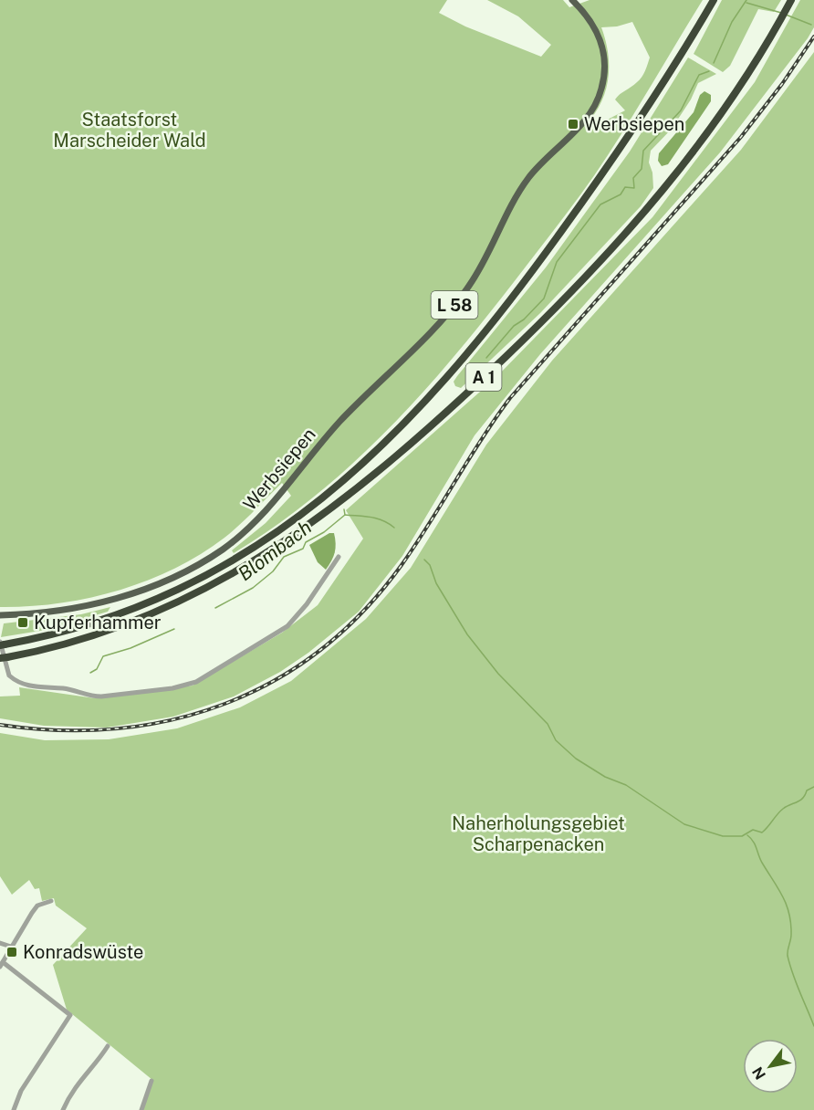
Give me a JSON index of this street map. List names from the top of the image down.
{
  "streets": {
    "highway": ["A 1"],
    "main road": ["L 58", "Werbsiepen"]
  },
  "water": ["Blombach"],
  "parks": ["Staatsforst Marscheider Wald", "Naherholungsgebiet Scharpenacken"],
  "places": {
    "transit": ["Werbsiepen", "Kupferhammer", "Konradswüste"]
  },
  "north": "bottom left"
}
